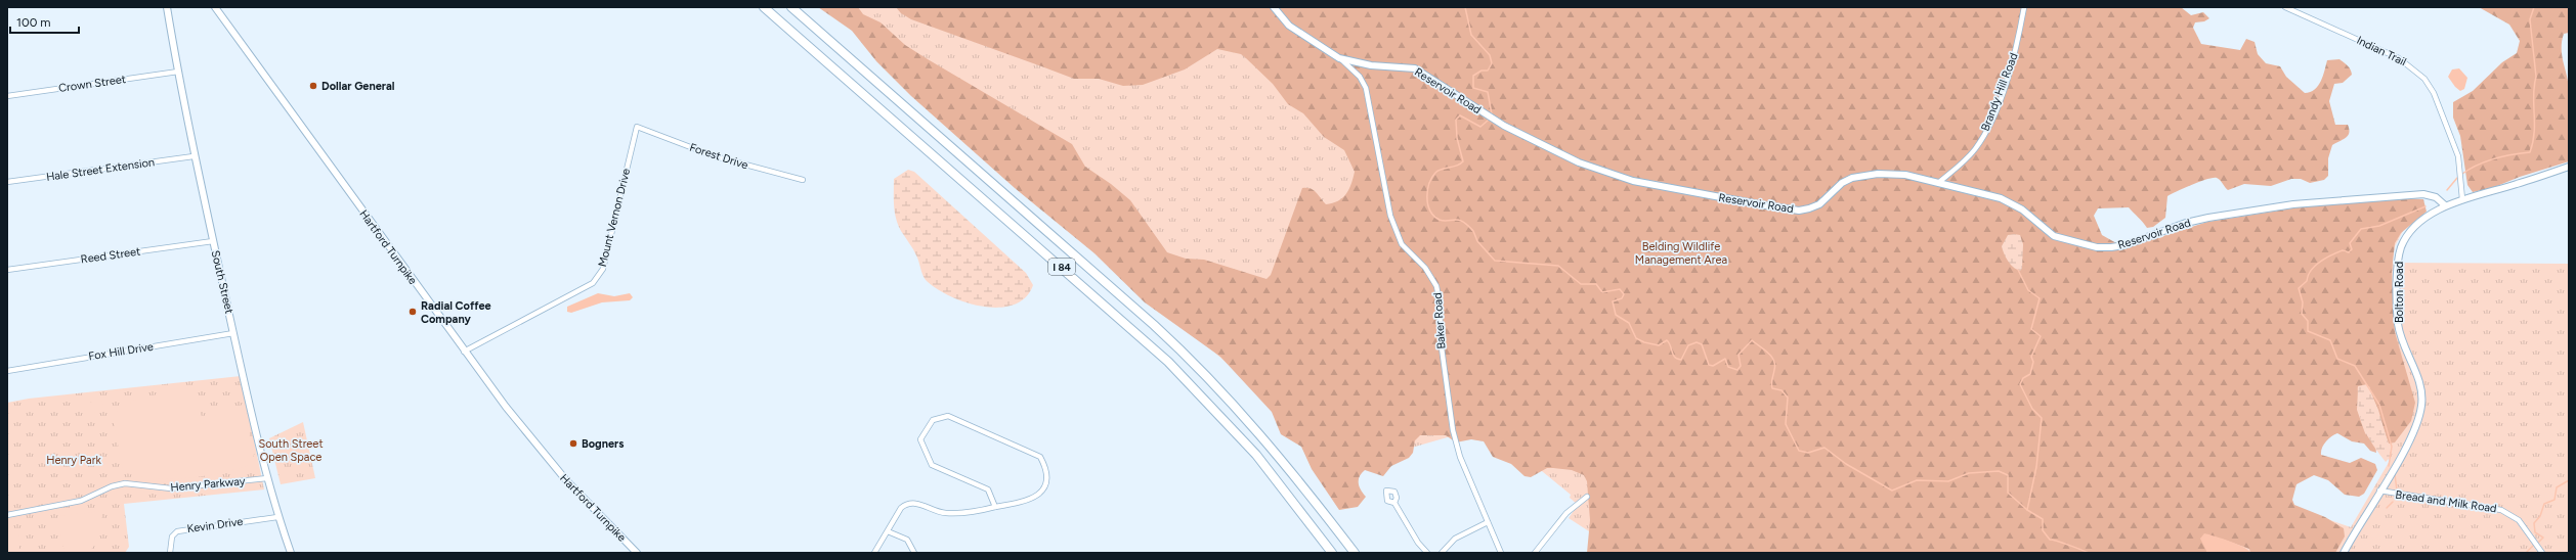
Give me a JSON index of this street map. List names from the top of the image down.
{
  "streets": {
    "highway": ["I 84"],
    "street": [
      "Indian Trail",
      "Crown Street",
      "Reservoir Road",
      "Brandy Hill Road",
      "Forest Drive",
      "Hale Street Extension",
      "Mount Vernon Drive",
      "Hartford Turnpike",
      "Reed Street",
      "South Street",
      "Bolton Road",
      "Baker Road",
      "Fox Hill Drive",
      "Henry Parkway",
      "Bread and Milk Road",
      "Kevin Drive"
    ]
  },
  "crossings": [
    ["Indian Trail", "Bolton Road"],
    ["Crown Street", "South Street"],
    ["Reservoir Road", "Brandy Hill Road"],
    ["Reservoir Road", "Bolton Road"],
    ["Reservoir Road", "Baker Road"],
    ["Forest Drive", "Mount Vernon Drive"],
    ["Hale Street Extension", "South Street"],
    ["Mount Vernon Drive", "Hartford Turnpike"],
    ["Reed Street", "South Street"],
    ["South Street", "Fox Hill Drive"],
    ["South Street", "Henry Parkway"],
    ["South Street", "Kevin Drive"],
    ["Bolton Road", "Bread and Milk Road"]
  ],
  "parks": ["Belding Wildlife Management Area", "South Street Open Space", "Henry Park"],
  "places": ["Dollar General", "Radial Coffee Company", "Bogners"],
  "scale_bar": "100 m"
}
